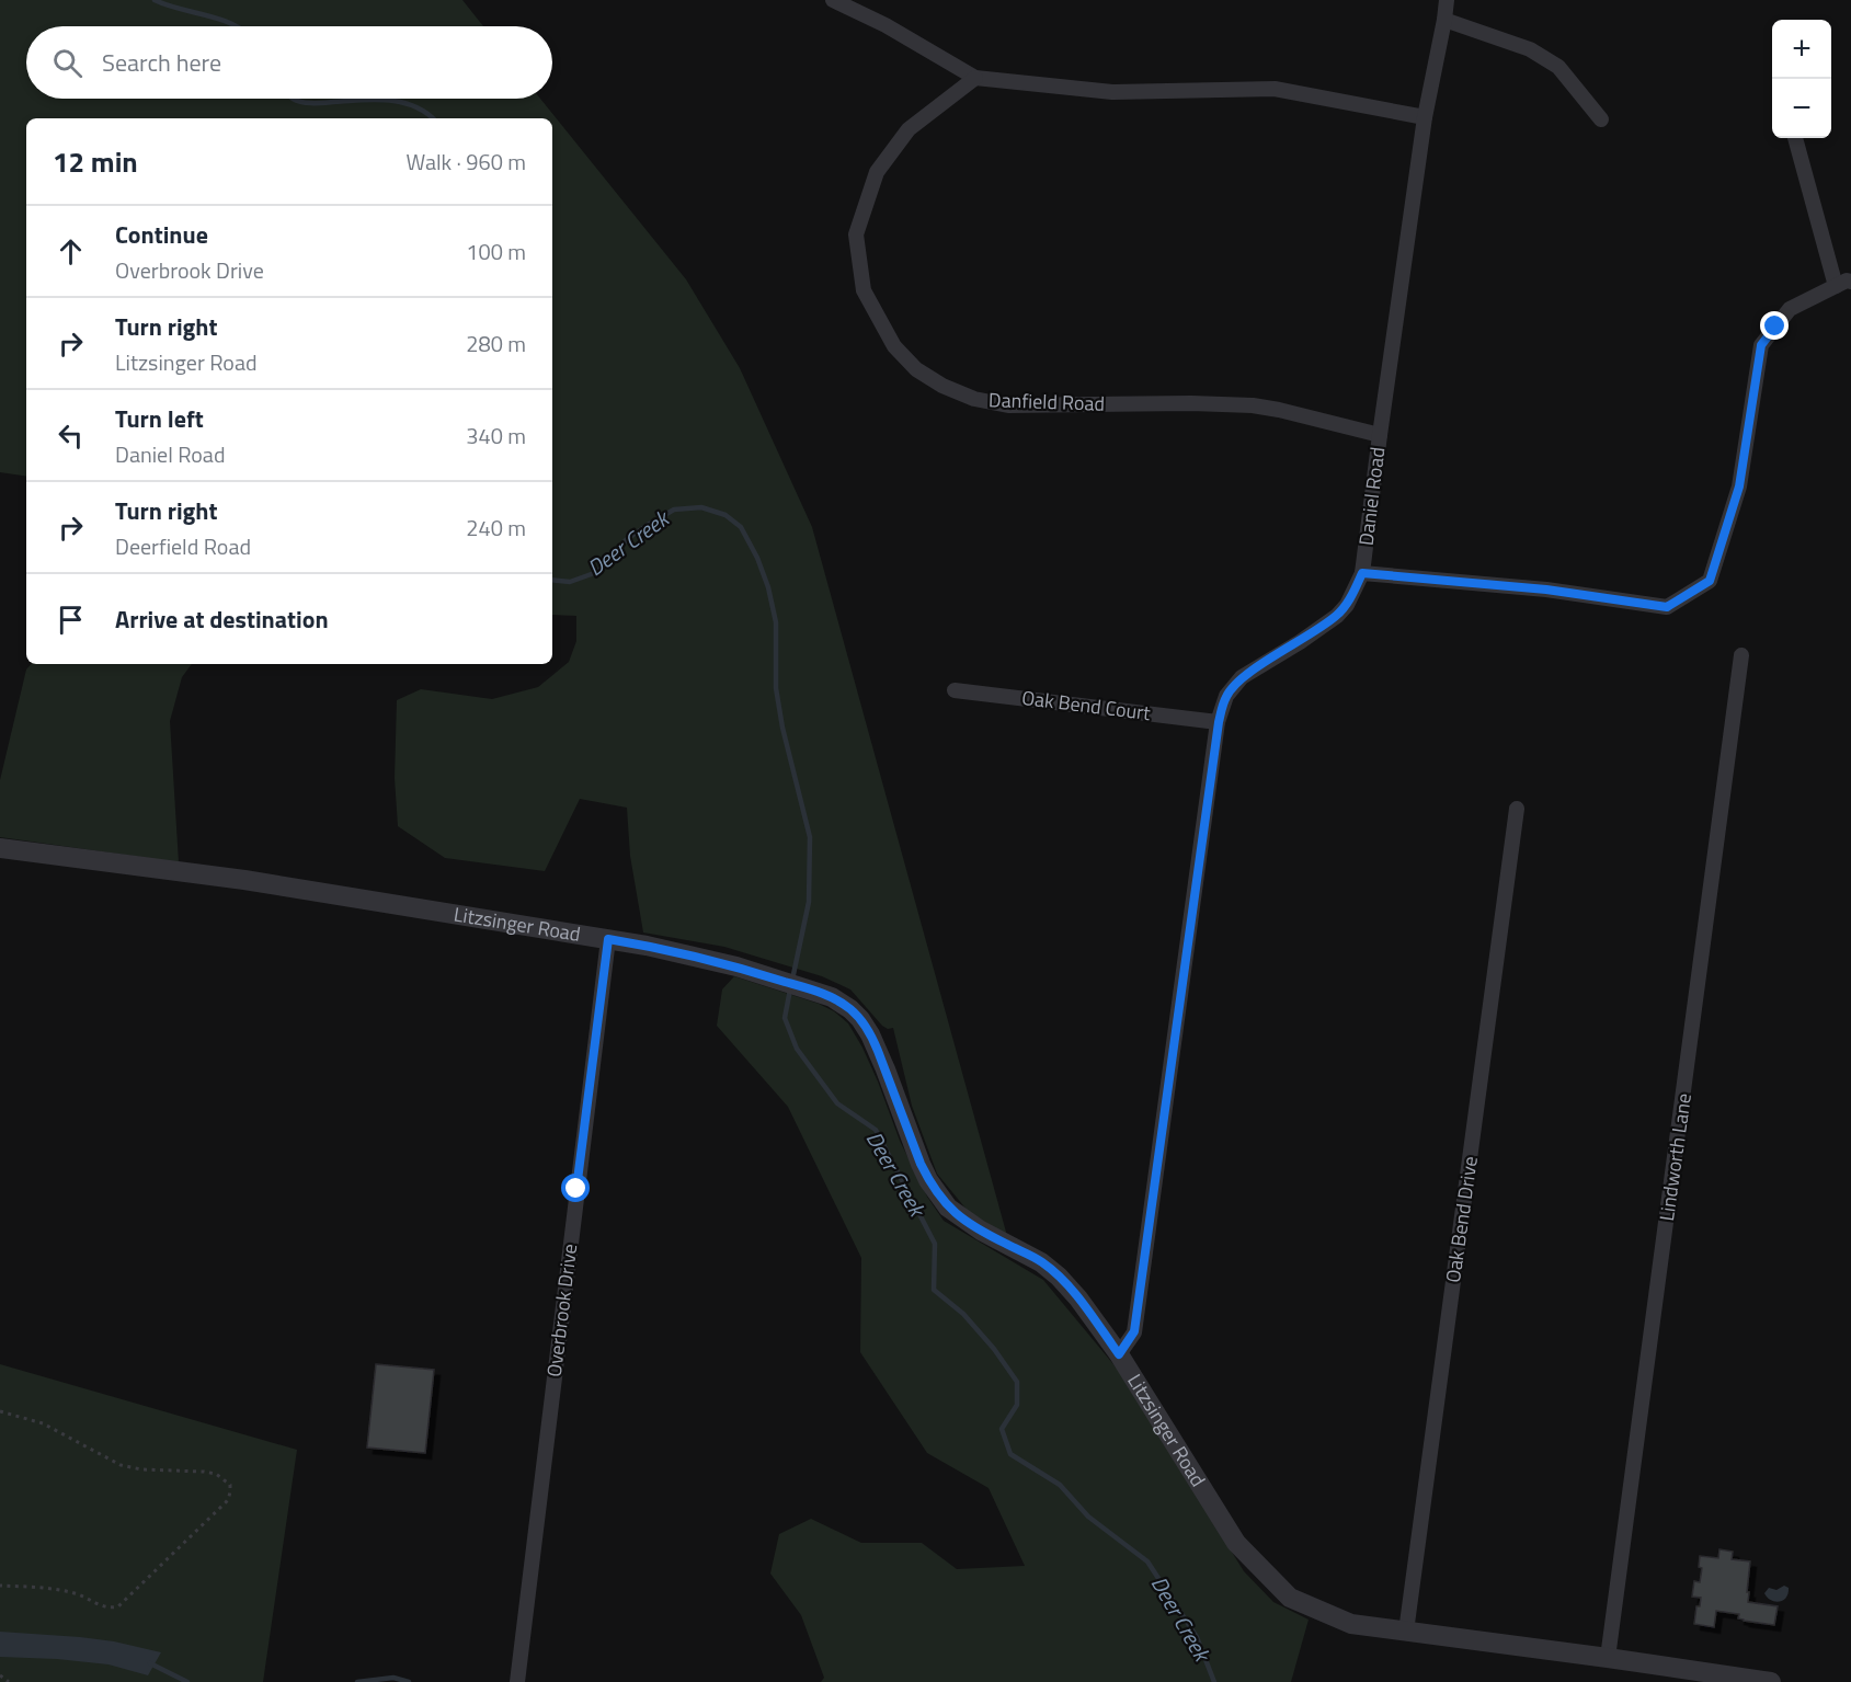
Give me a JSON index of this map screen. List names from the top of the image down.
{
  "streets": {
    "street": [
      "Danfield Road",
      "Daniel Road",
      "Oak Bend Court",
      "Litzsinger Road",
      "Lindworth Lane",
      "Oak Bend Drive",
      "Overbrook Drive"
    ]
  },
  "crossings": [
    ["Danfield Road", "Daniel Road"],
    ["Daniel Road", "Oak Bend Court"],
    ["Daniel Road", "Litzsinger Road"],
    ["Litzsinger Road", "Lindworth Lane"],
    ["Litzsinger Road", "Oak Bend Drive"],
    ["Litzsinger Road", "Overbrook Drive"]
  ],
  "water": ["Deer Creek"],
  "page": {
    "map_buttons": ["+", "−"],
    "search": "Search here",
    "heading": ["12 min", "Walk · 960 m"],
    "list": [
      ["Continue", "Overbrook Drive", "100 m"],
      ["Turn right", "Litzsinger Road", "280 m"],
      ["Turn left", "Daniel Road", "340 m"],
      ["Turn right", "Deerfield Road", "240 m"],
      "Arrive at destination"
    ]
  }
}
